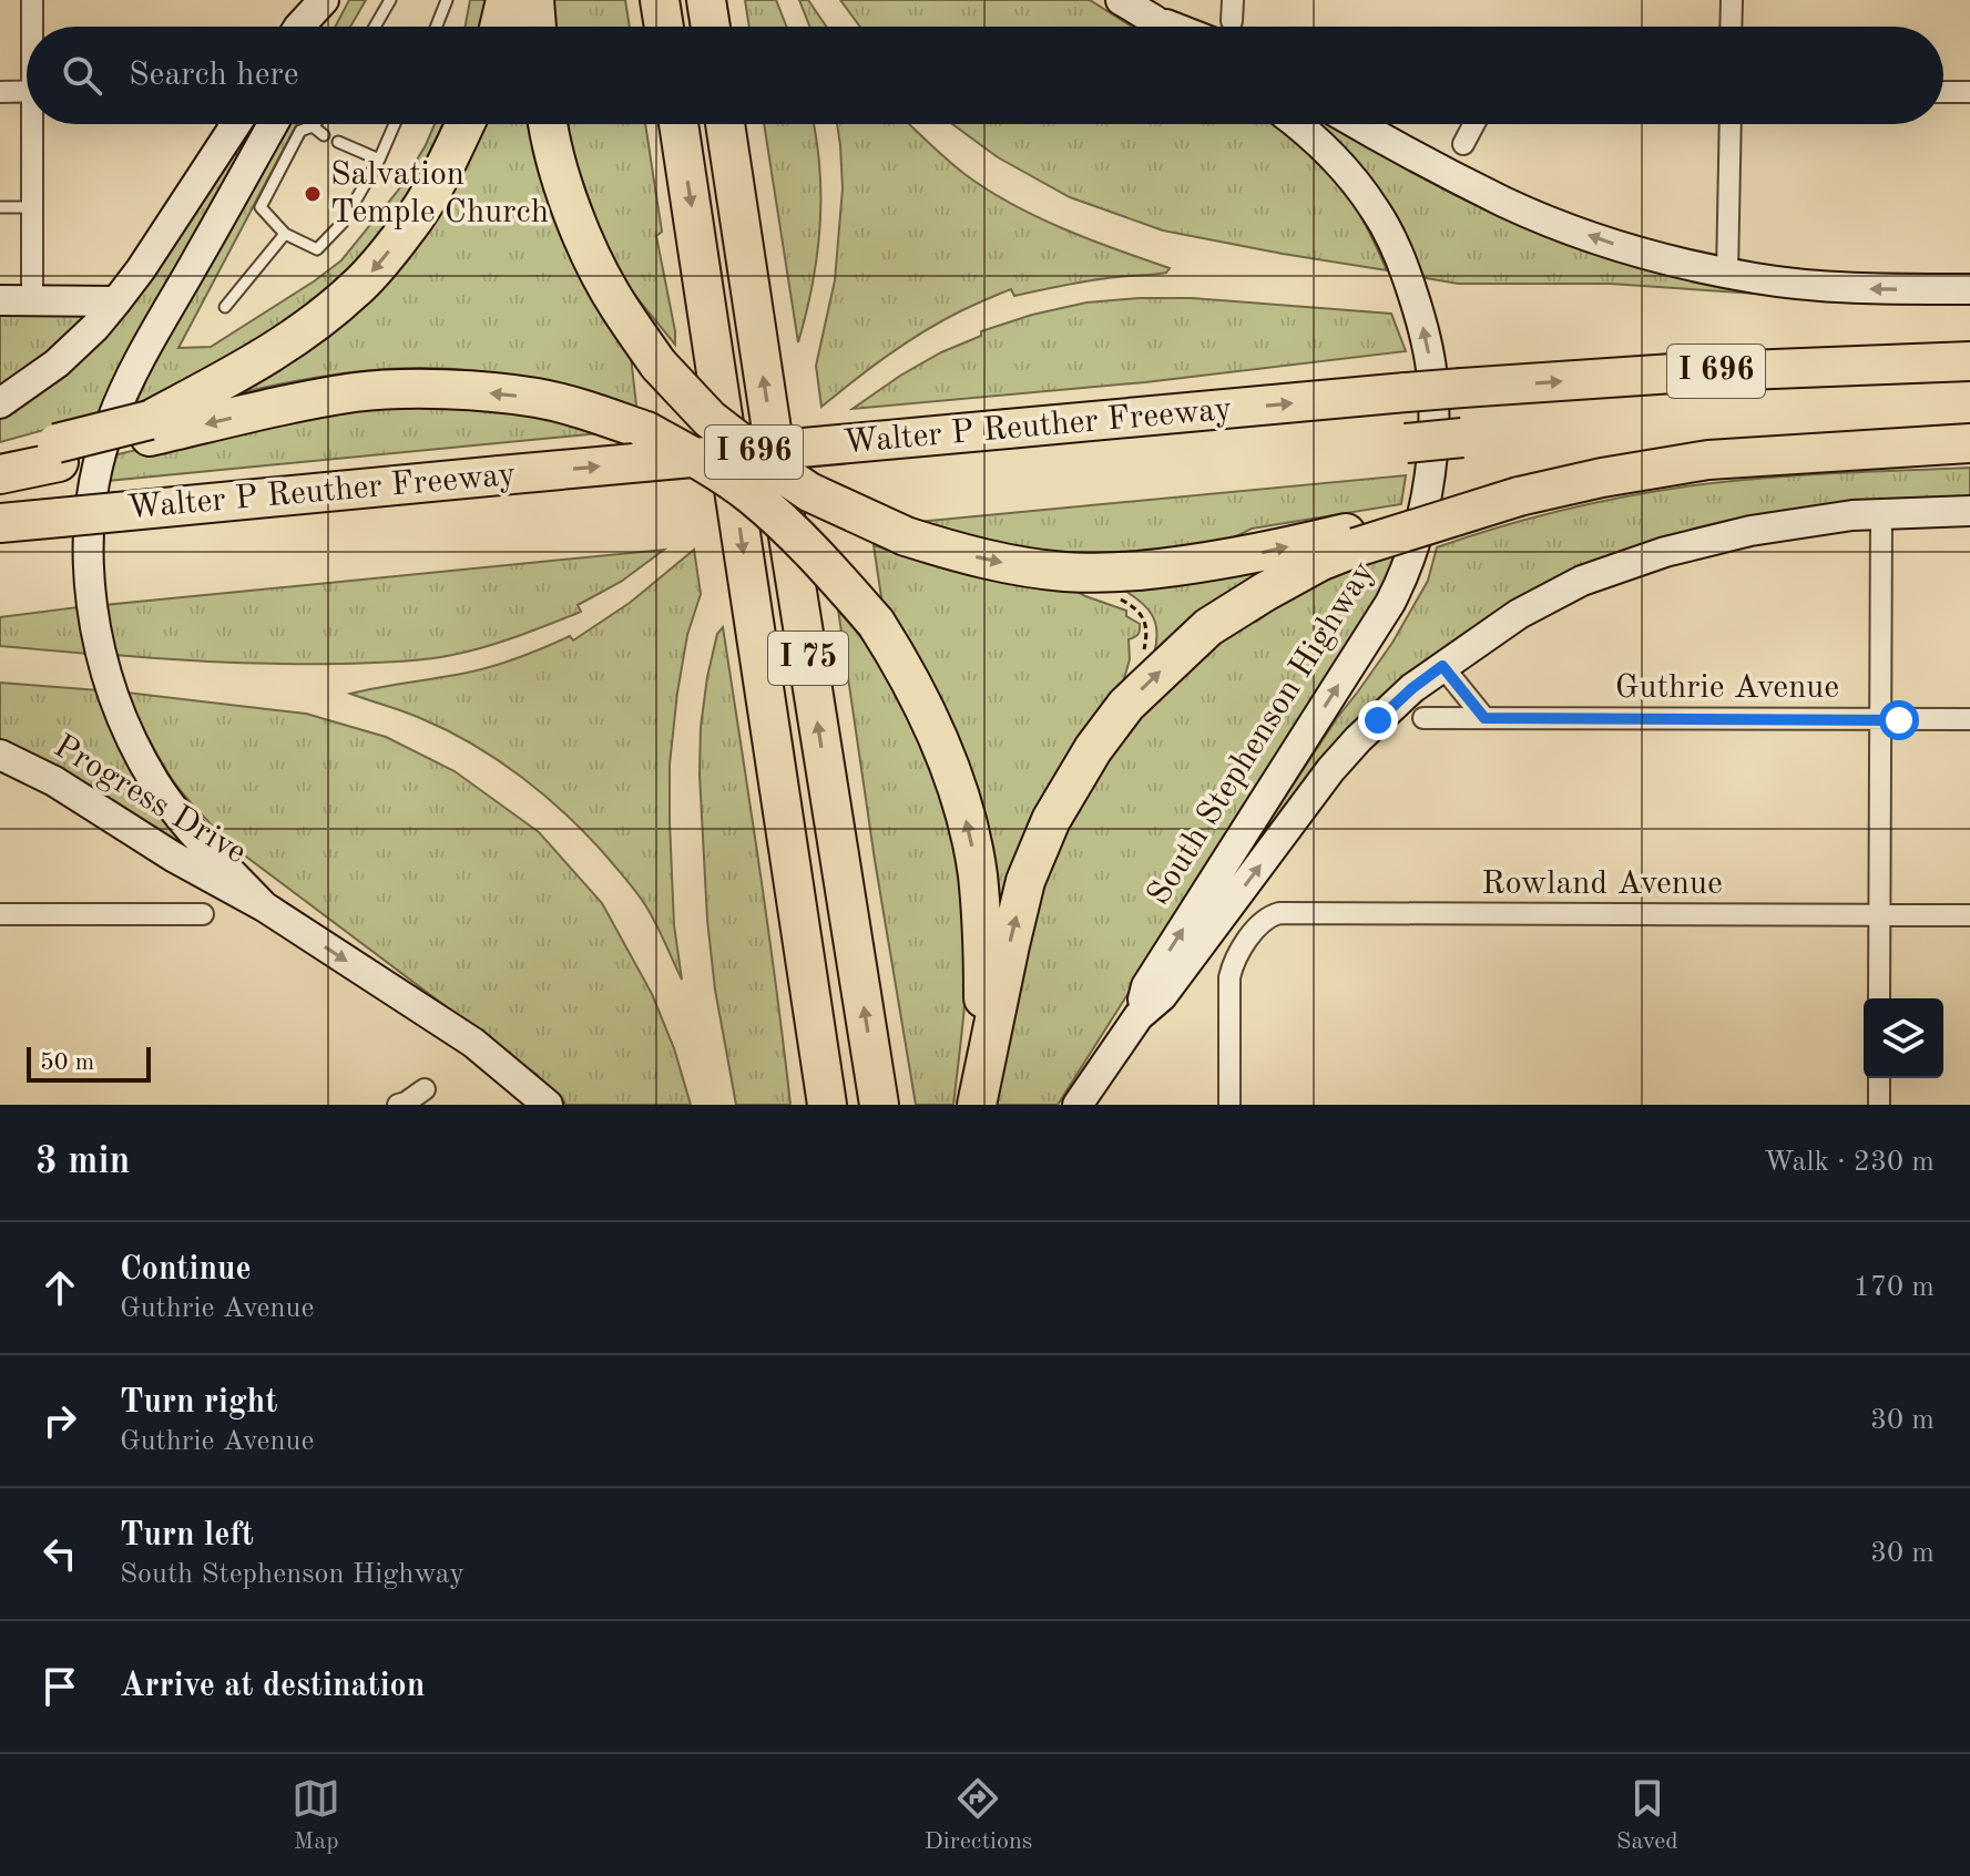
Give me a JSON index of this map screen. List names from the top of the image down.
{
  "streets": {
    "highway": ["I 696", "Walter P Reuther Freeway", "I 75"],
    "main road": ["South Stephenson Highway", "Progress Drive"],
    "street": ["Guthrie Avenue", "Rowland Avenue"]
  },
  "one_way": ["South Stephenson Highway"],
  "places": ["Salvation Temple Church"],
  "scale_bar": "50 m",
  "page": {
    "search": "Search here",
    "scale": "50 m",
    "heading": ["3 min", "Walk · 230 m"],
    "list": [
      ["Continue", "Guthrie Avenue", "170 m"],
      ["Turn right", "Guthrie Avenue", "30 m"],
      ["Turn left", "South Stephenson Highway", "30 m"],
      "Arrive at destination"
    ],
    "nav": ["Map", "Directions", "Saved"]
  }
}
